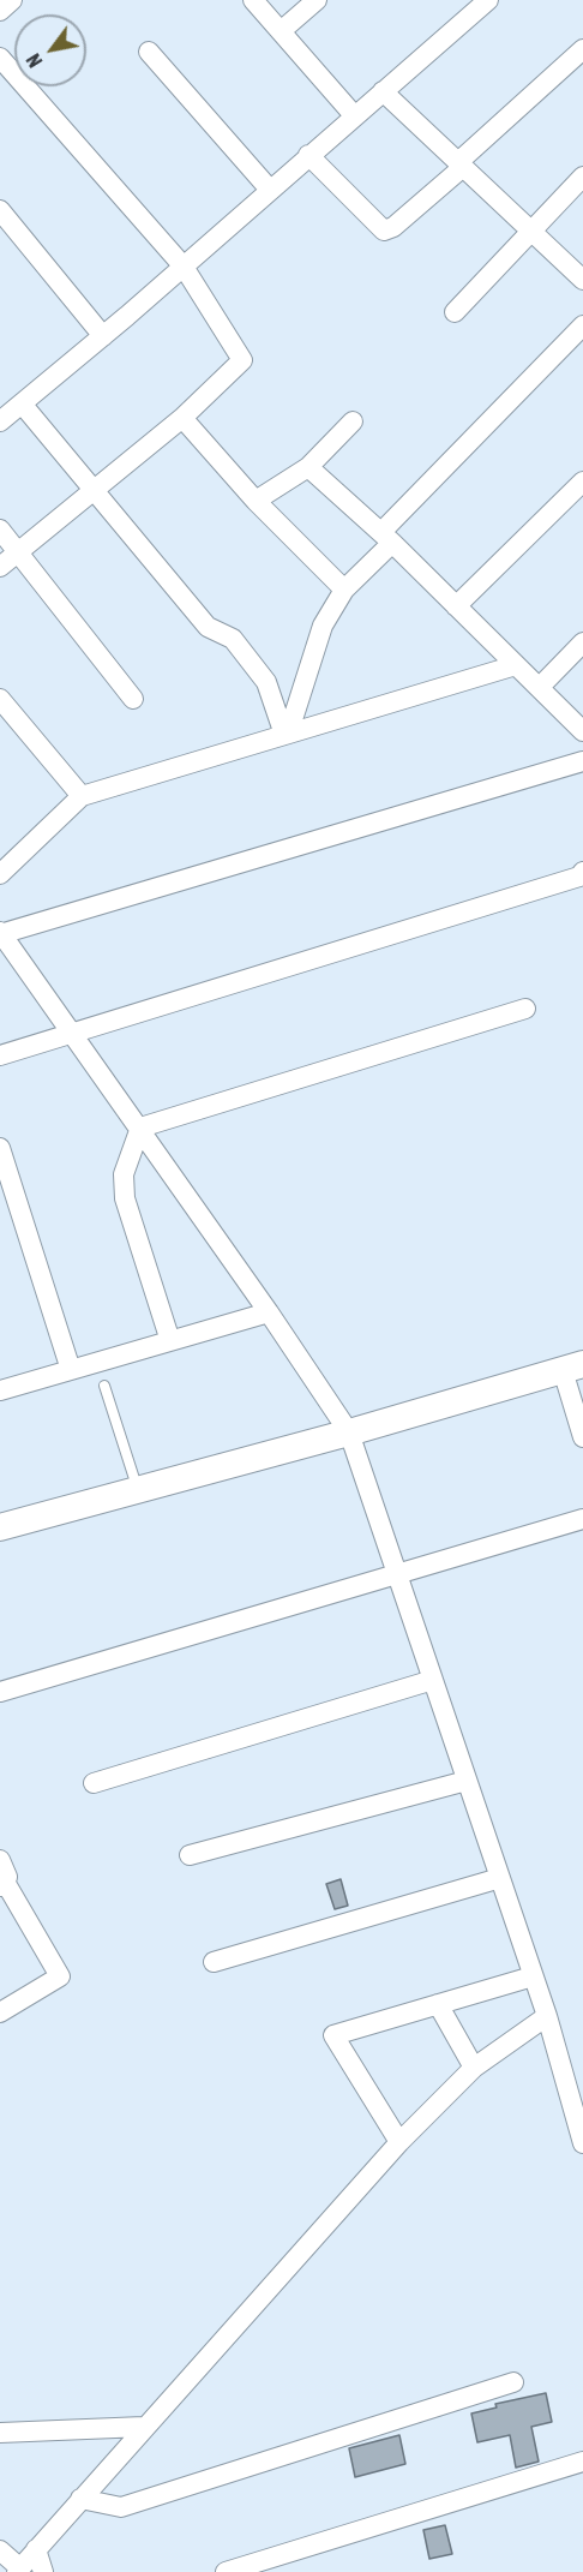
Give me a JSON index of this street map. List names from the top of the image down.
{
  "north": "bottom left"
}
